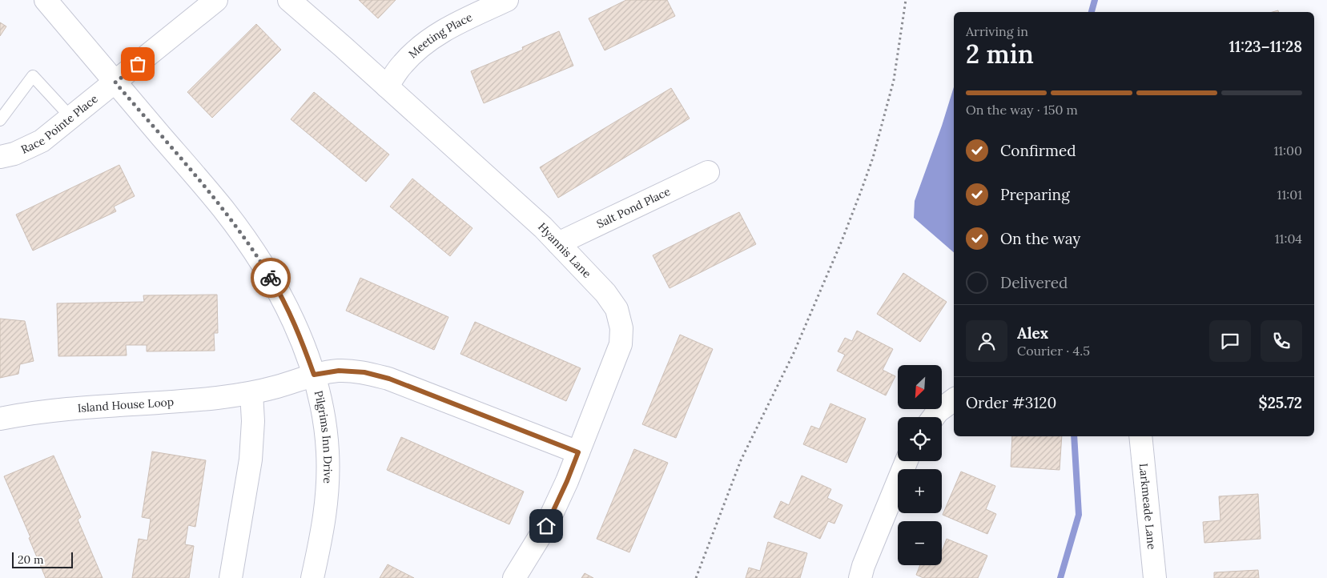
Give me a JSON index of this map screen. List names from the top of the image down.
{
  "streets": {
    "street": [
      "Meeting Place",
      "Race Pointe Place",
      "Salt Pond Place",
      "Hyannis Lane",
      "Island House Loop",
      "Pilgrims Inn Drive",
      "Larkmeade Lane"
    ]
  },
  "crossings": [
    ["Meeting Place", "Hyannis Lane"],
    ["Race Pointe Place", "Pilgrims Inn Drive"],
    ["Salt Pond Place", "Hyannis Lane"],
    ["Hyannis Lane", "Island House Loop"],
    ["Island House Loop", "Pilgrims Inn Drive"]
  ],
  "scale_bar": "20 m",
  "north": "bottom left",
  "page": {
    "heading": ["2 min", "Arriving in", "11:23–11:28"],
    "panel": [
      "Alex",
      "Courier · 4.5",
      "Order #3120",
      "$25.72"
    ],
    "bar": "On the way · 150 m",
    "list": [
      ["Confirmed", "11:00"],
      ["Preparing", "11:01"],
      ["On the way", "11:04"],
      "Delivered"
    ],
    "map_buttons": ["+", "−"],
    "scale": "20 m"
  }
}
